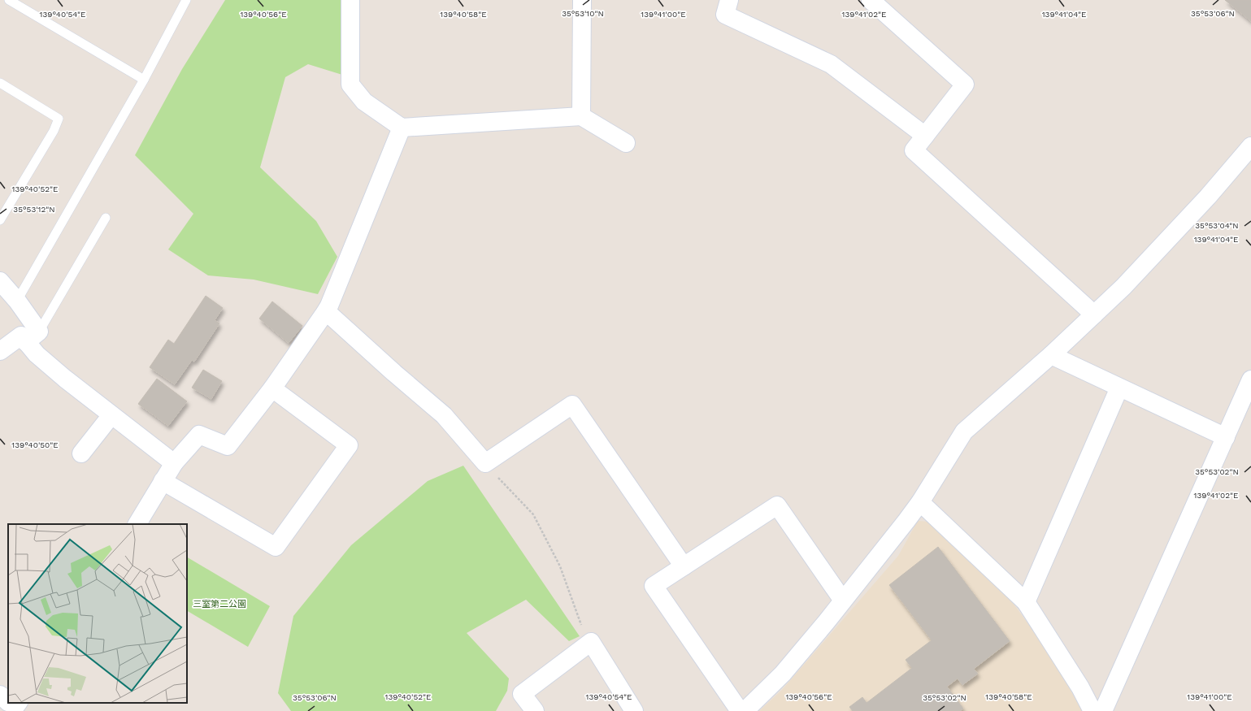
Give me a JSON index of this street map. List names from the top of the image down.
{
  "parks": ["三室第二公園"],
  "coordinates": [
    "35°53'10\"N",
    "35°53'06\"N",
    "139°41'04\"E",
    "139°40'54\"E",
    "139°40'56\"E",
    "139°40'58\"E",
    "139°41'00\"E",
    "139°41'02\"E",
    "139°40'52\"E",
    "35°53'12\"N",
    "35°53'04\"N",
    "139°40'50\"E",
    "35°53'02\"N"
  ]
}
